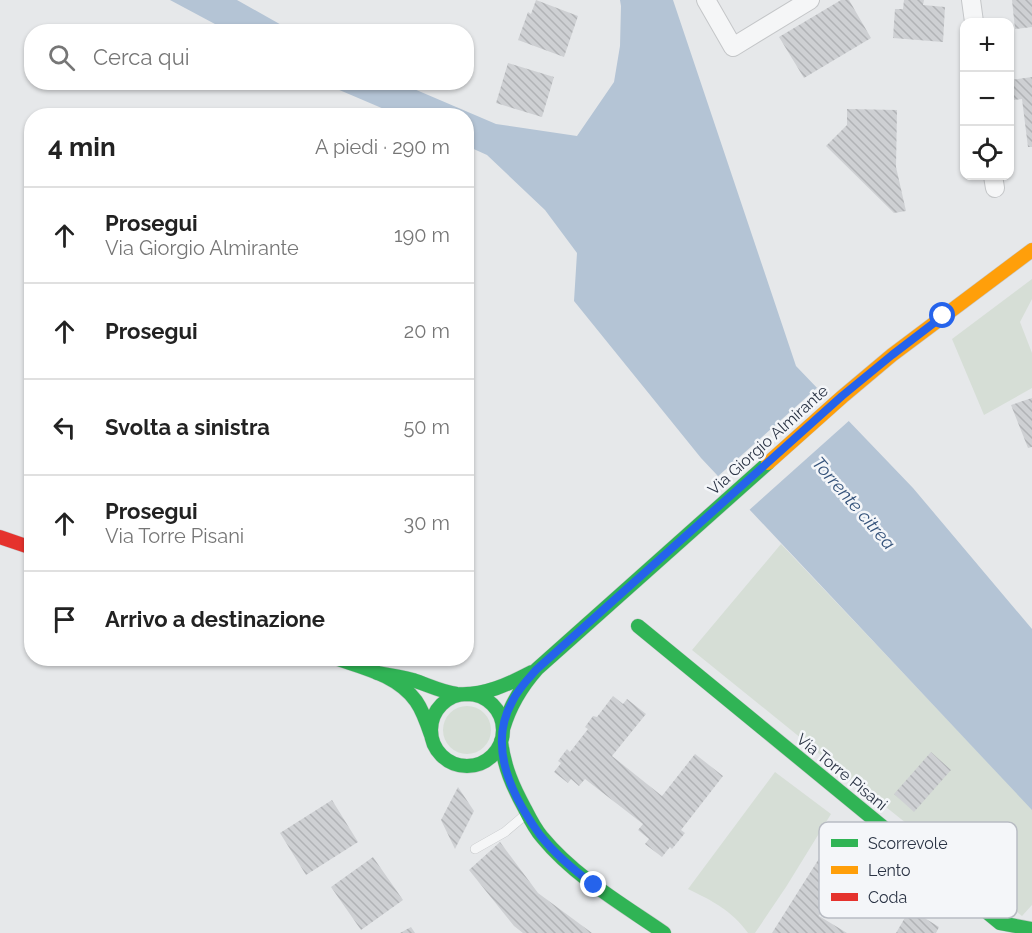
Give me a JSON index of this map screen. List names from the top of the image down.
{
  "streets": {
    "street": ["Via Giorgio Almirante", "Via Torre Pisani"]
  },
  "water": ["Torrente citrea"],
  "legend": ["Scorrevole", "Lento", "Coda"],
  "page": {
    "map_buttons": ["+", "−"],
    "search": "Cerca qui",
    "heading": ["4 min", "A piedi · 290 m"],
    "list": [
      ["Prosegui", "Via Giorgio Almirante", "190 m"],
      ["Prosegui", "20 m"],
      ["Svolta a sinistra", "50 m"],
      ["Prosegui", "Via Torre Pisani", "30 m"],
      "Arrivo a destinazione"
    ]
  }
}
